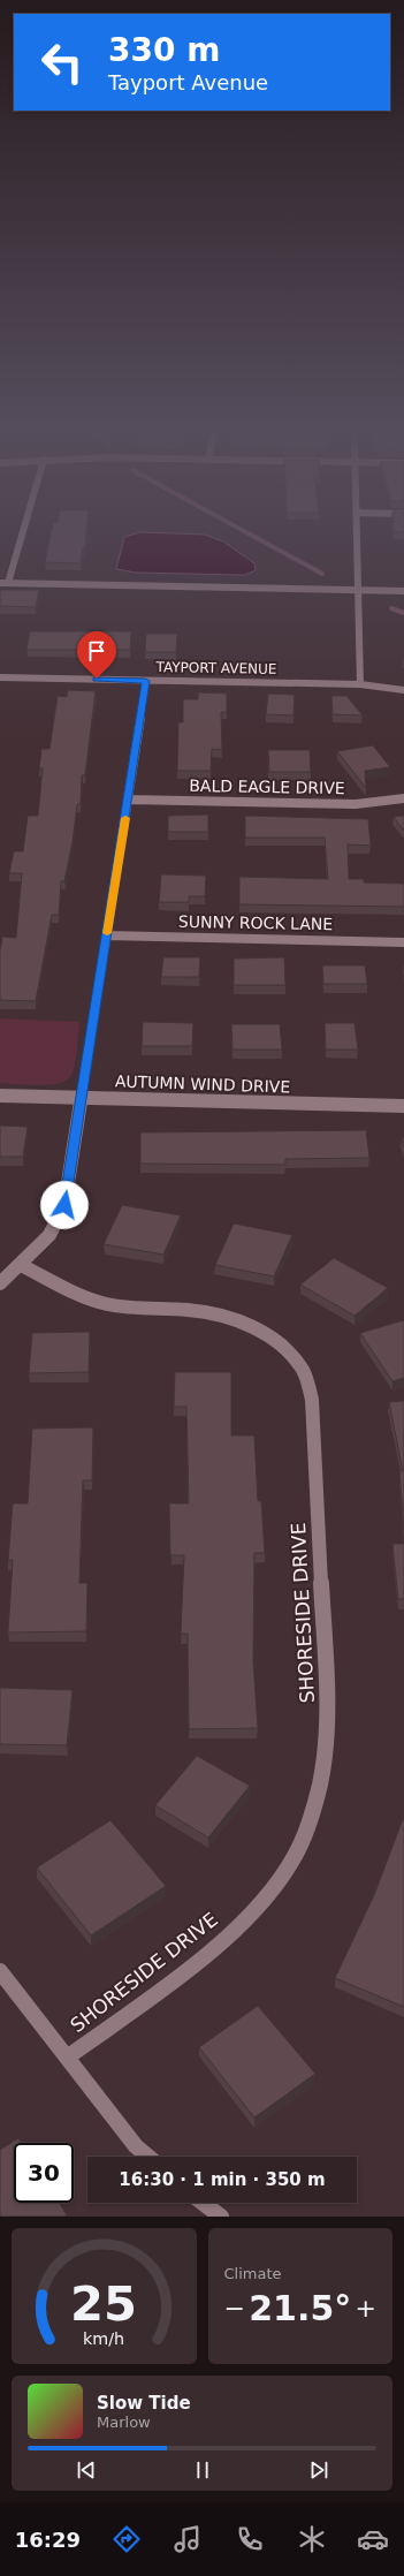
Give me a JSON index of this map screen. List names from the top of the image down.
{
  "streets": {
    "street": [
      "TAYPORT AVENUE",
      "BALD EAGLE DRIVE",
      "SUNNY ROCK LANE",
      "AUTUMN WIND DRIVE",
      "SHORESIDE DRIVE"
    ]
  },
  "page": {
    "turn": ["330 m", "Tayport Avenue"],
    "limit": "30",
    "trip": "16:30 · 1 min · 350 m",
    "tile": "Climate",
    "heat": ["−", "21.5°", "+"],
    "song": ["Slow Tide", "Marlow"],
    "tabs": "16:29",
    "gauge": ["25", "km/h"]
  }
}
